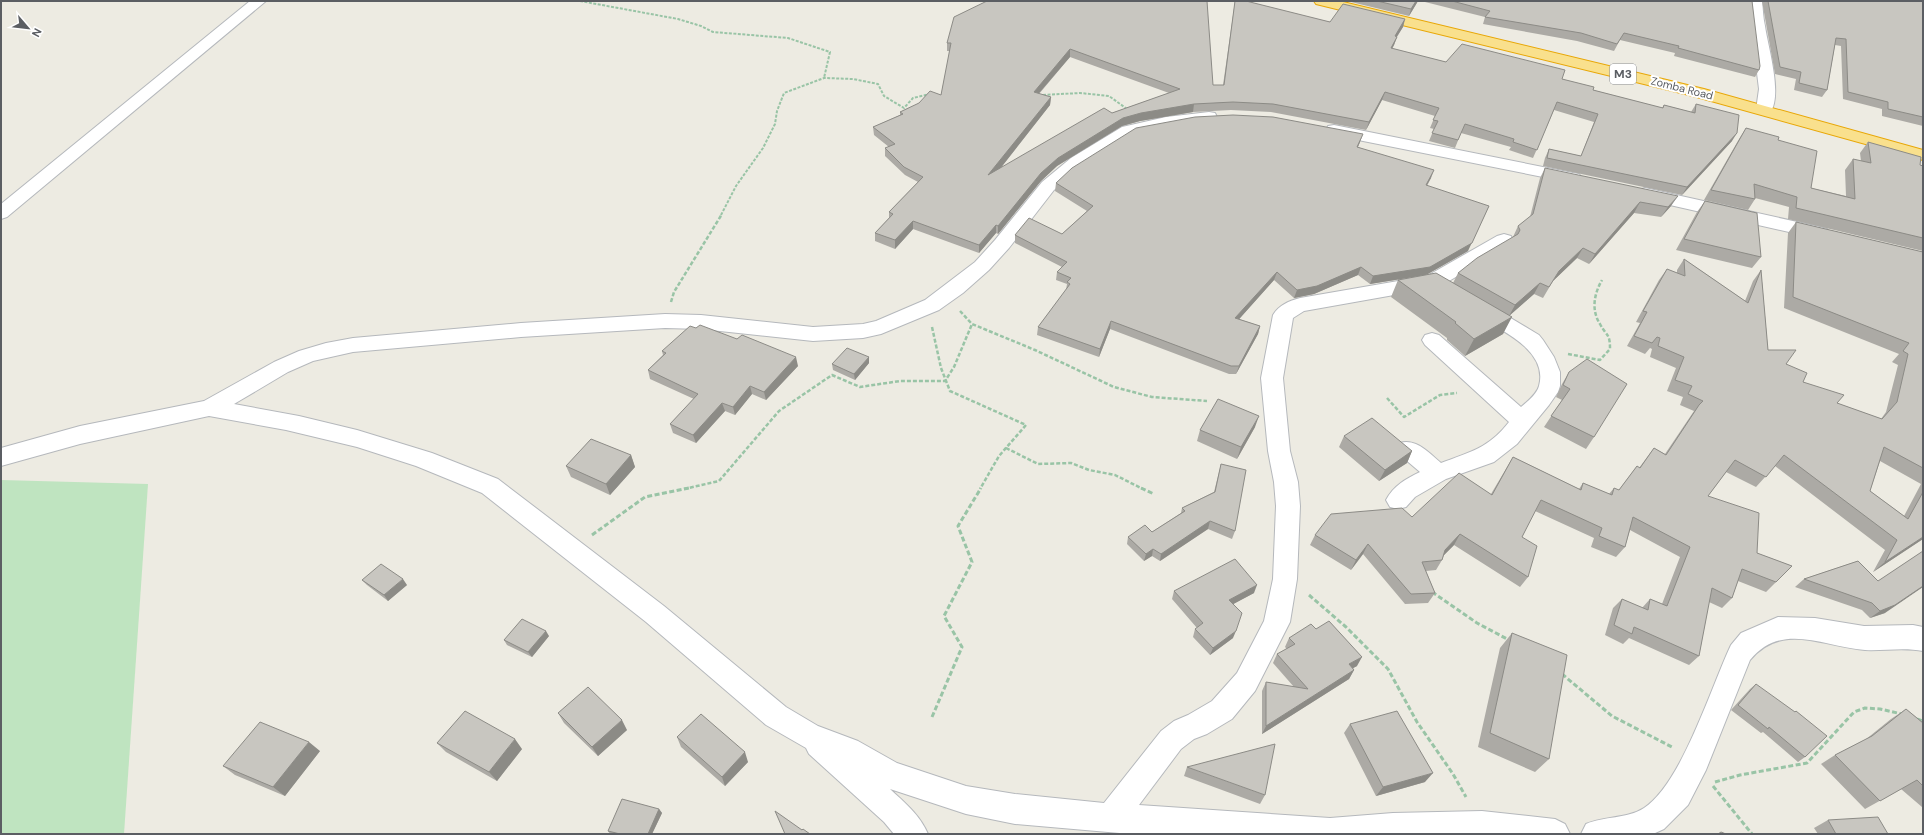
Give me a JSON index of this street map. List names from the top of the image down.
{
  "streets": {
    "highway": ["M3", "Zomba Road"]
  },
  "north": "bottom right"
}
